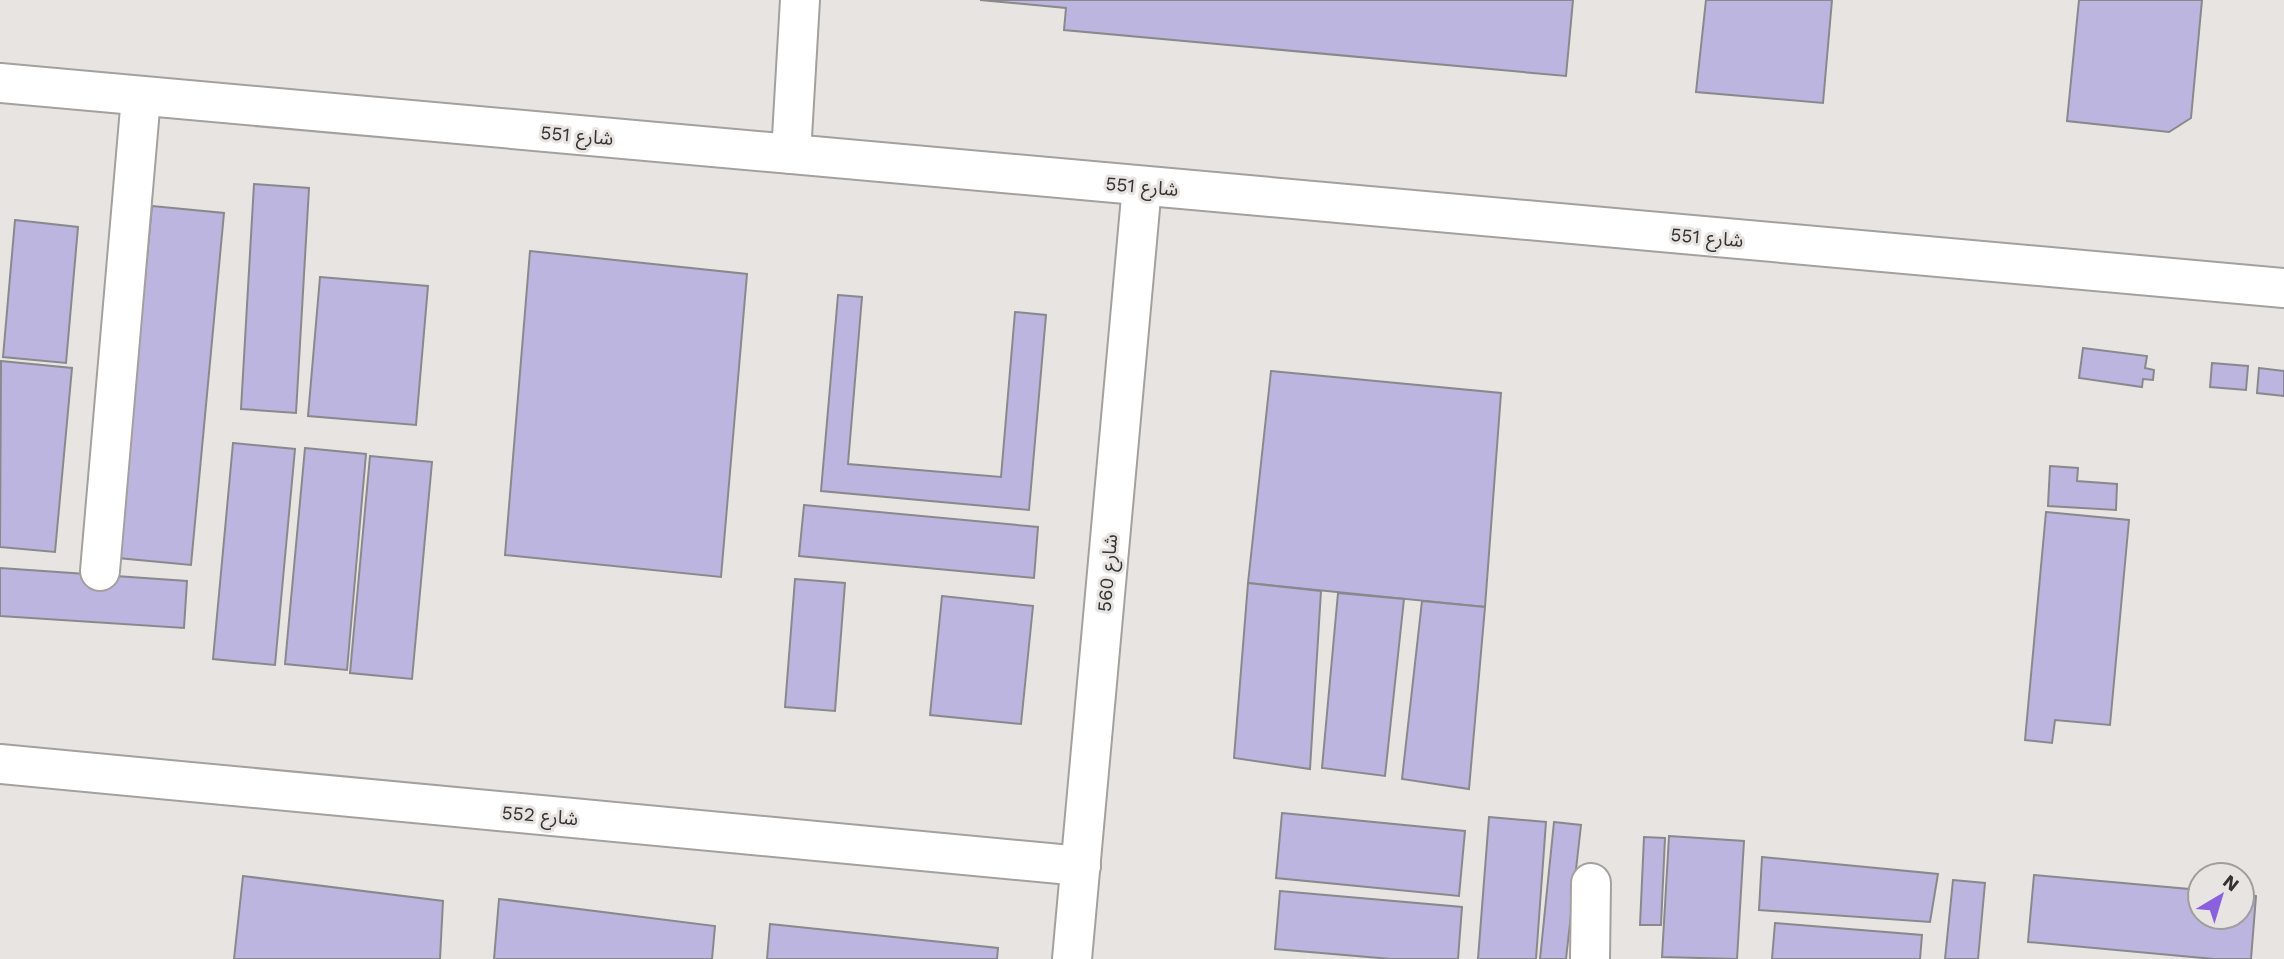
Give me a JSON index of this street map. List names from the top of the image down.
{
  "streets": {
    "street": ["شارع 551", "شارع 560", "شارع 552"]
  },
  "crossings": [
    ["شارع 551", "شارع 560"],
    ["شارع 560", "شارع 552"]
  ],
  "north": "top right"
}
